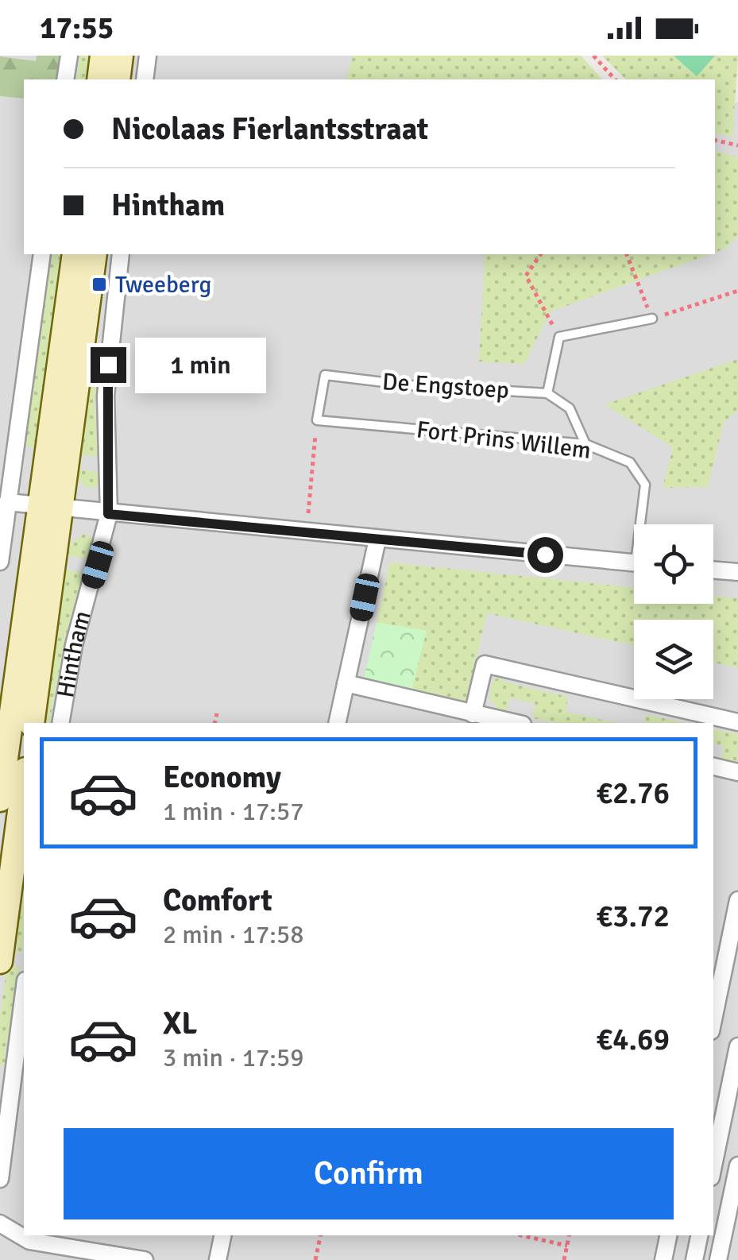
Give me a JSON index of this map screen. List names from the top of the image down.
{
  "streets": {
    "street": ["Hintham"],
    "lane": ["De Engstoep", "Fort Prins Willem"]
  },
  "crossings": [
    ["De Engstoep", "Fort Prins Willem"]
  ],
  "places": {
    "transit": ["Tweeberg"]
  },
  "page": {
    "status": "17:55",
    "banner": ["Nicolaas Fierlantsstraat", "Hintham"],
    "bubble": "1 min",
    "list": [
      {
        "name": "Economy",
        "note": "1 min · 17:57",
        "value": "€2.76"
      },
      {
        "name": "Comfort",
        "note": "2 min · 17:58",
        "value": "€3.72"
      },
      {
        "name": "XL",
        "note": "3 min · 17:59",
        "value": "€4.69"
      }
    ],
    "buttons": "Confirm"
  }
}
